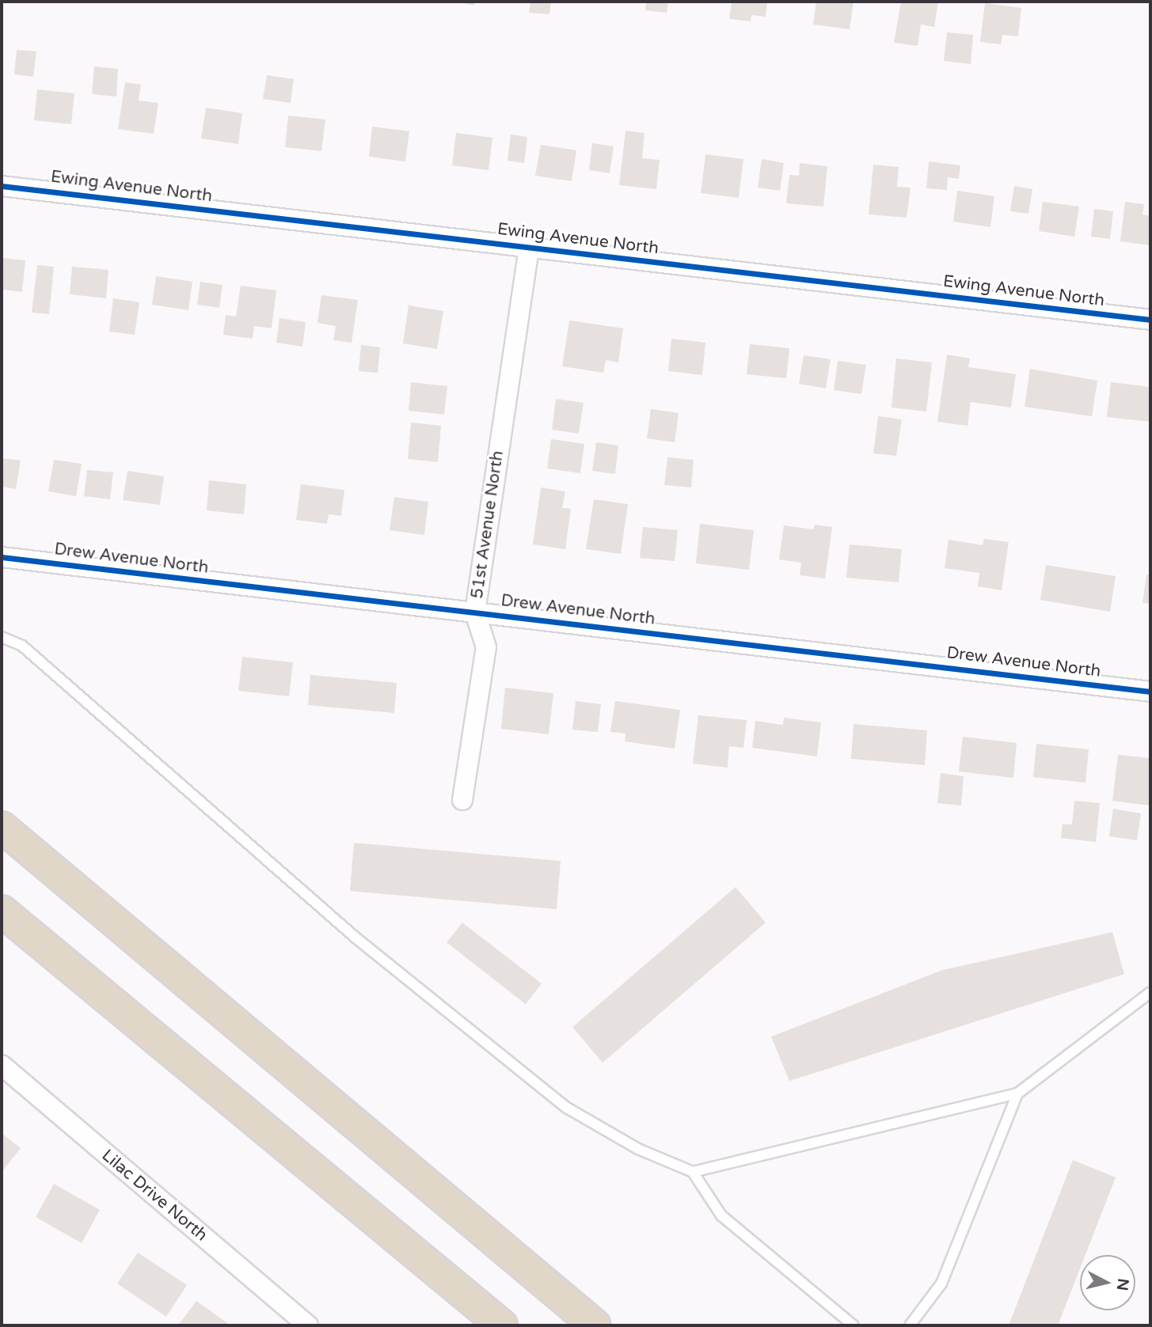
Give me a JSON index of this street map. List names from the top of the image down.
{
  "streets": {
    "street": [
      "Ewing Avenue North",
      "51st Avenue North",
      "Drew Avenue North",
      "Lilac Drive North"
    ]
  },
  "crossings": [
    ["Ewing Avenue North", "51st Avenue North"],
    ["51st Avenue North", "Drew Avenue North"]
  ],
  "north": "right"
}
